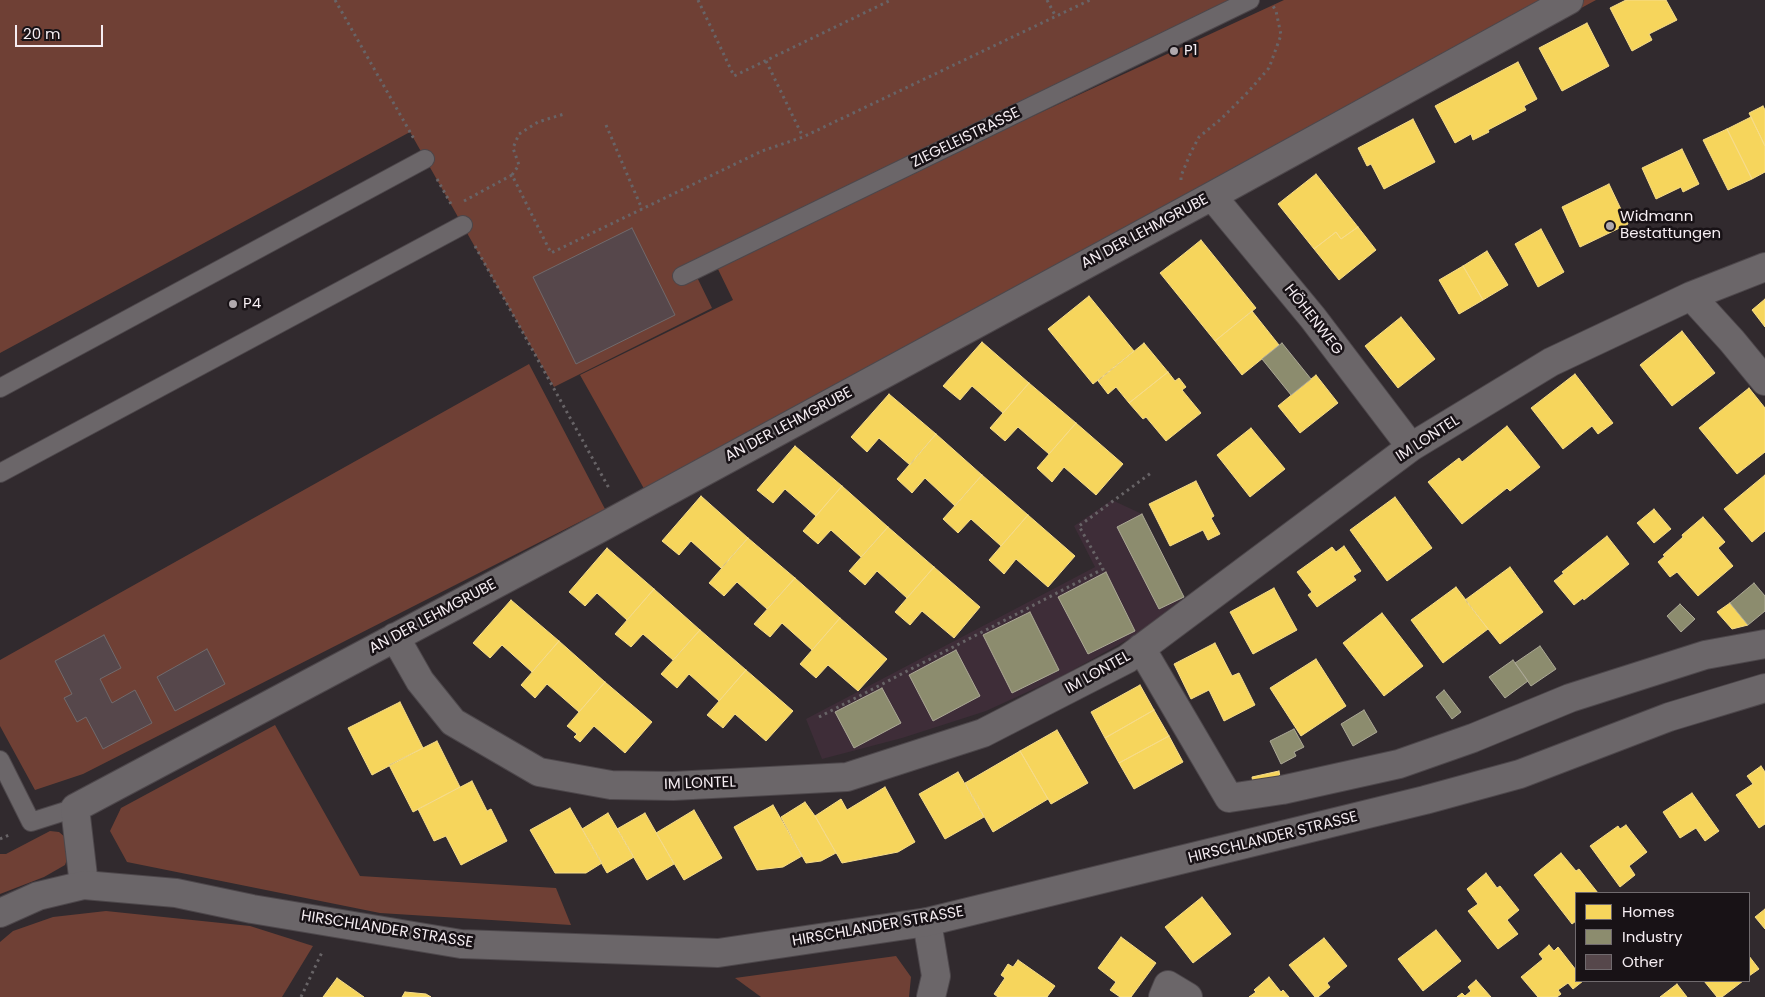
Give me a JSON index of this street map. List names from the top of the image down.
{
  "streets": {
    "street": [
      "AN DER LEHMGRUBE",
      "HÖHENWEG",
      "IM LONTEL",
      "HIRSCHLANDER STRASSE"
    ],
    "lane": ["ZIEGELEISTRASSE"]
  },
  "crossings": [
    ["AN DER LEHMGRUBE", "HÖHENWEG"],
    ["AN DER LEHMGRUBE", "IM LONTEL"],
    ["HÖHENWEG", "IM LONTEL"]
  ],
  "places": ["P1", "Widmann Bestattungen", "P4"],
  "legend": ["Homes", "Industry", "Other"],
  "scale_bar": "20 m"
}
